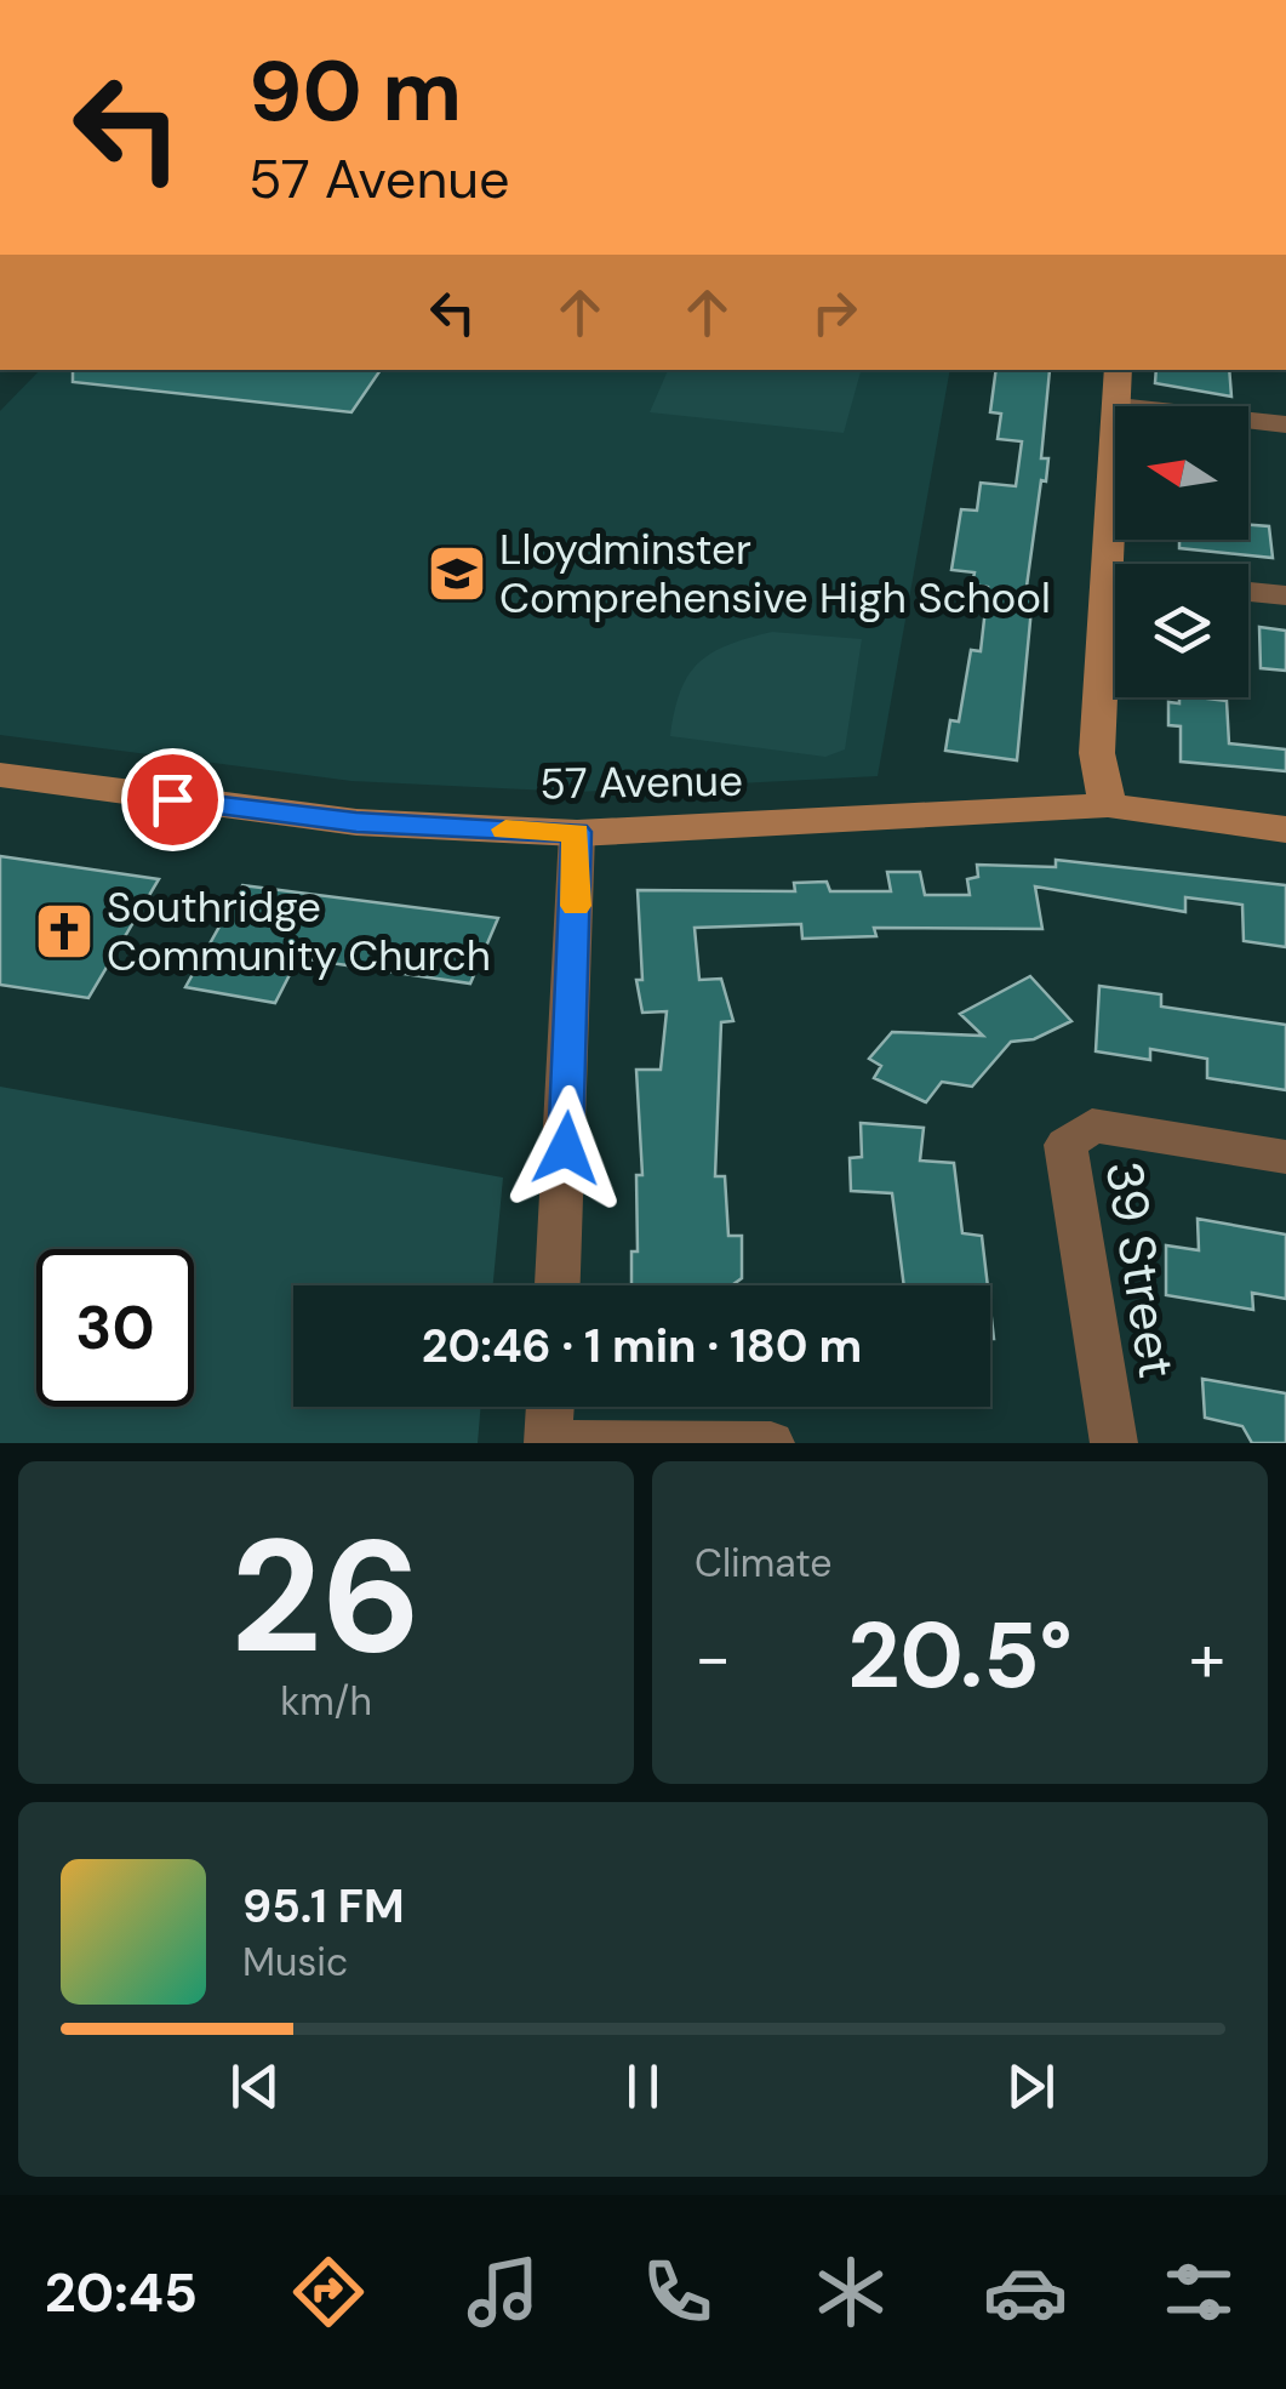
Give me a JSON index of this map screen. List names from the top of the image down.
{
  "streets": {
    "street": ["57 Avenue", "39 Street"]
  },
  "places": {
    "school or university": ["Lloydminster Comprehensive High School"],
    "church": ["Southridge Community Church"]
  },
  "north": "left",
  "page": {
    "turn": ["90 m", "57 Avenue"],
    "limit": "30",
    "trip": "20:46 · 1 min · 180 m",
    "tile": [
      ["26", "km/h"],
      "Climate"
    ],
    "heat": ["−", "20.5°", "+"],
    "song": ["95.1 FM", "Music"],
    "tabs": "20:45"
  }
}
